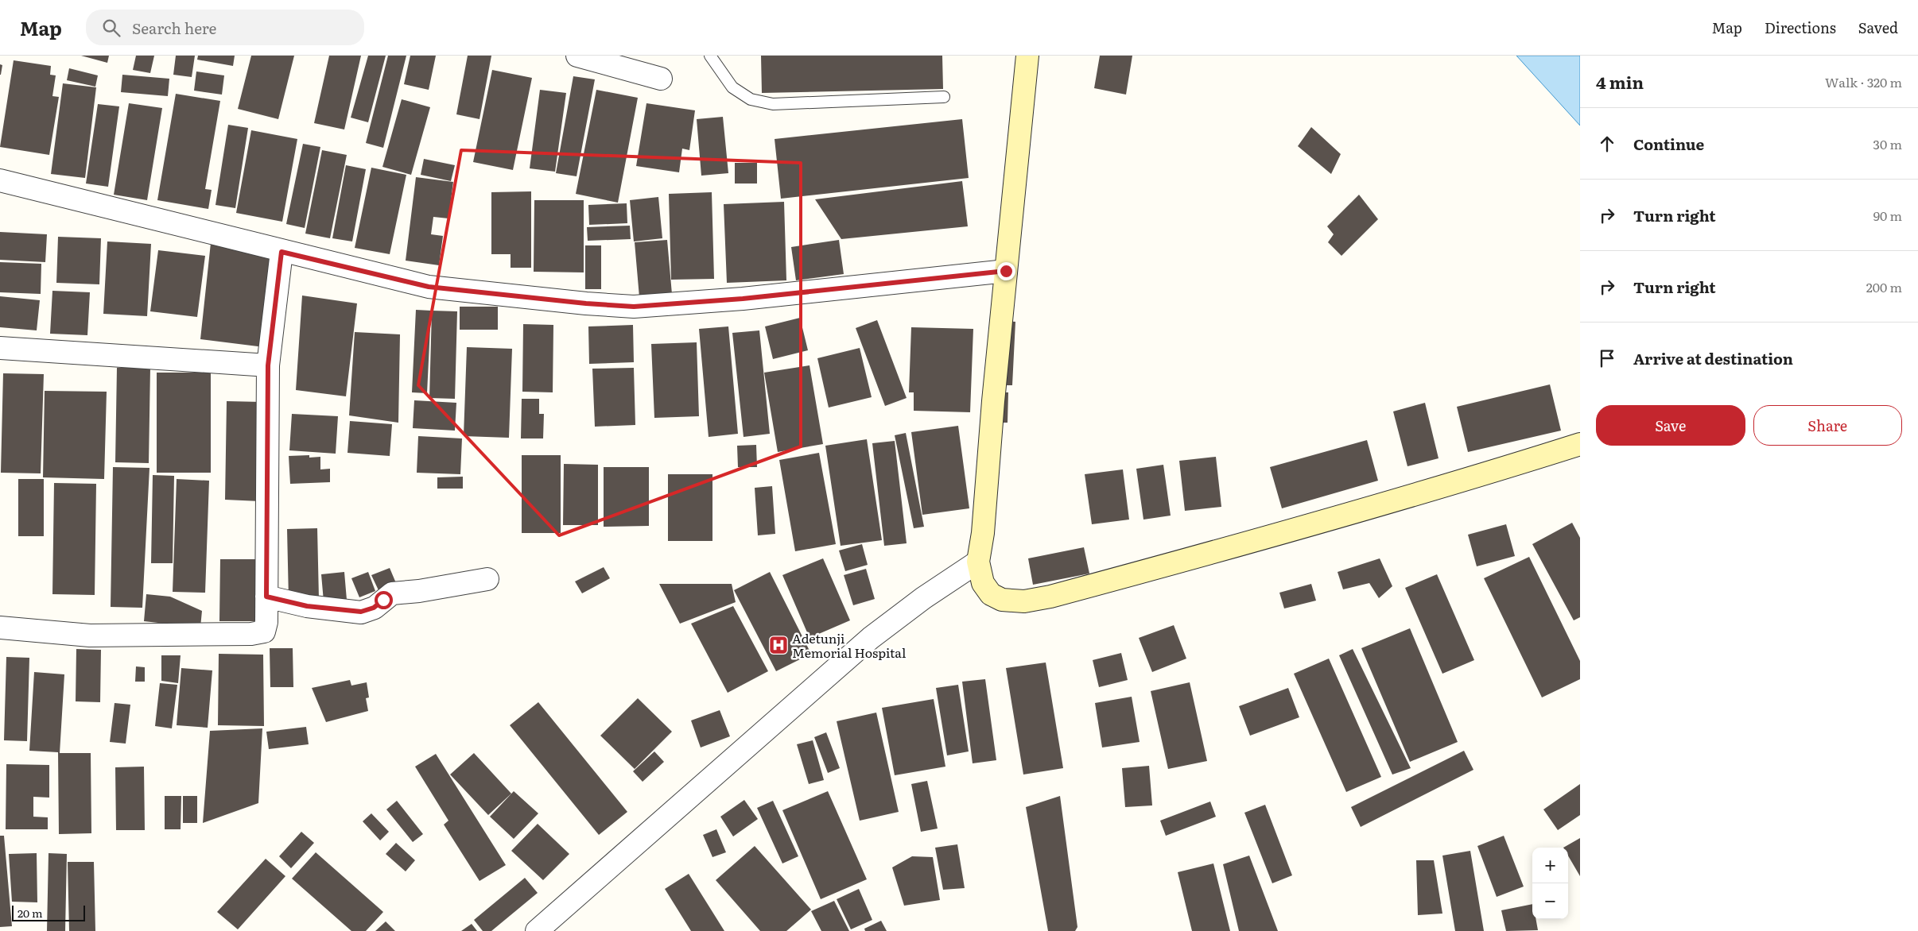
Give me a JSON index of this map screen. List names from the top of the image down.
{
  "places": {
    "hospital": ["Adetunji Memorial Hospital"]
  },
  "scale_bar": "20 m",
  "page": {
    "header": "Map",
    "search": "Search here",
    "nav": ["Map", "Directions", "Saved"],
    "heading": ["4 min", "Walk · 320 m"],
    "list": [
      ["Continue", "30 m"],
      ["Turn right", "90 m"],
      ["Turn right", "200 m"],
      "Arrive at destination"
    ],
    "buttons": ["Save", "Share"],
    "map_buttons": ["+", "−"],
    "scale": "20 m"
  }
}
